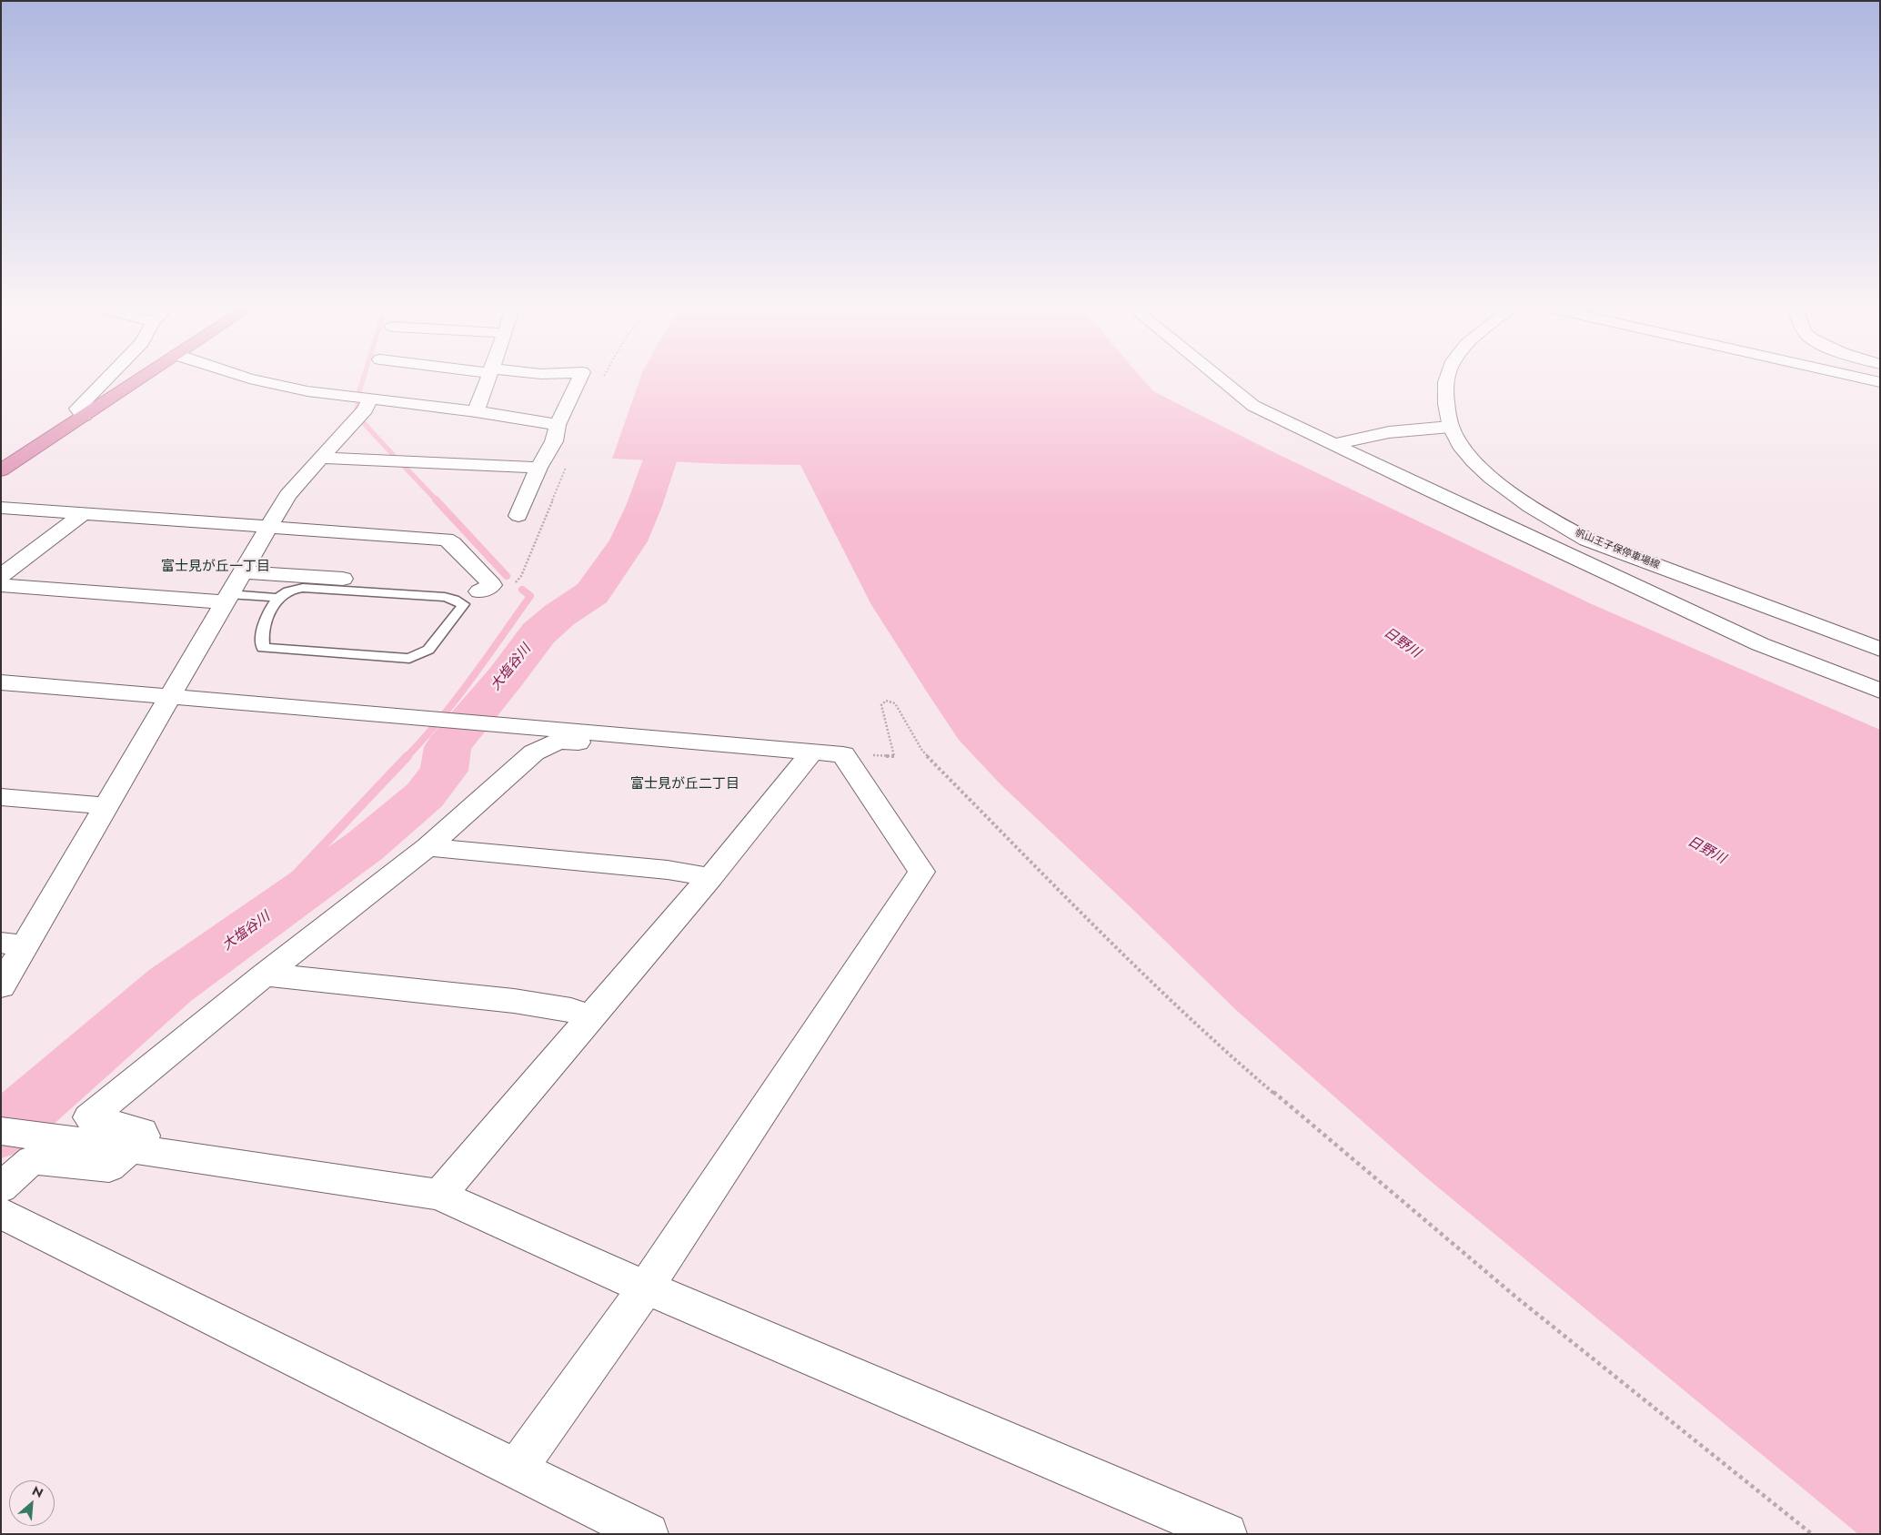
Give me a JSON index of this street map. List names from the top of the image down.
{
  "streets": {
    "street": ["帆山王子保停車場線"]
  },
  "districts": ["富士見が丘一丁目", "富士見が丘二丁目"],
  "water": ["日野川", "大塩谷川"],
  "north": "top right"
}
